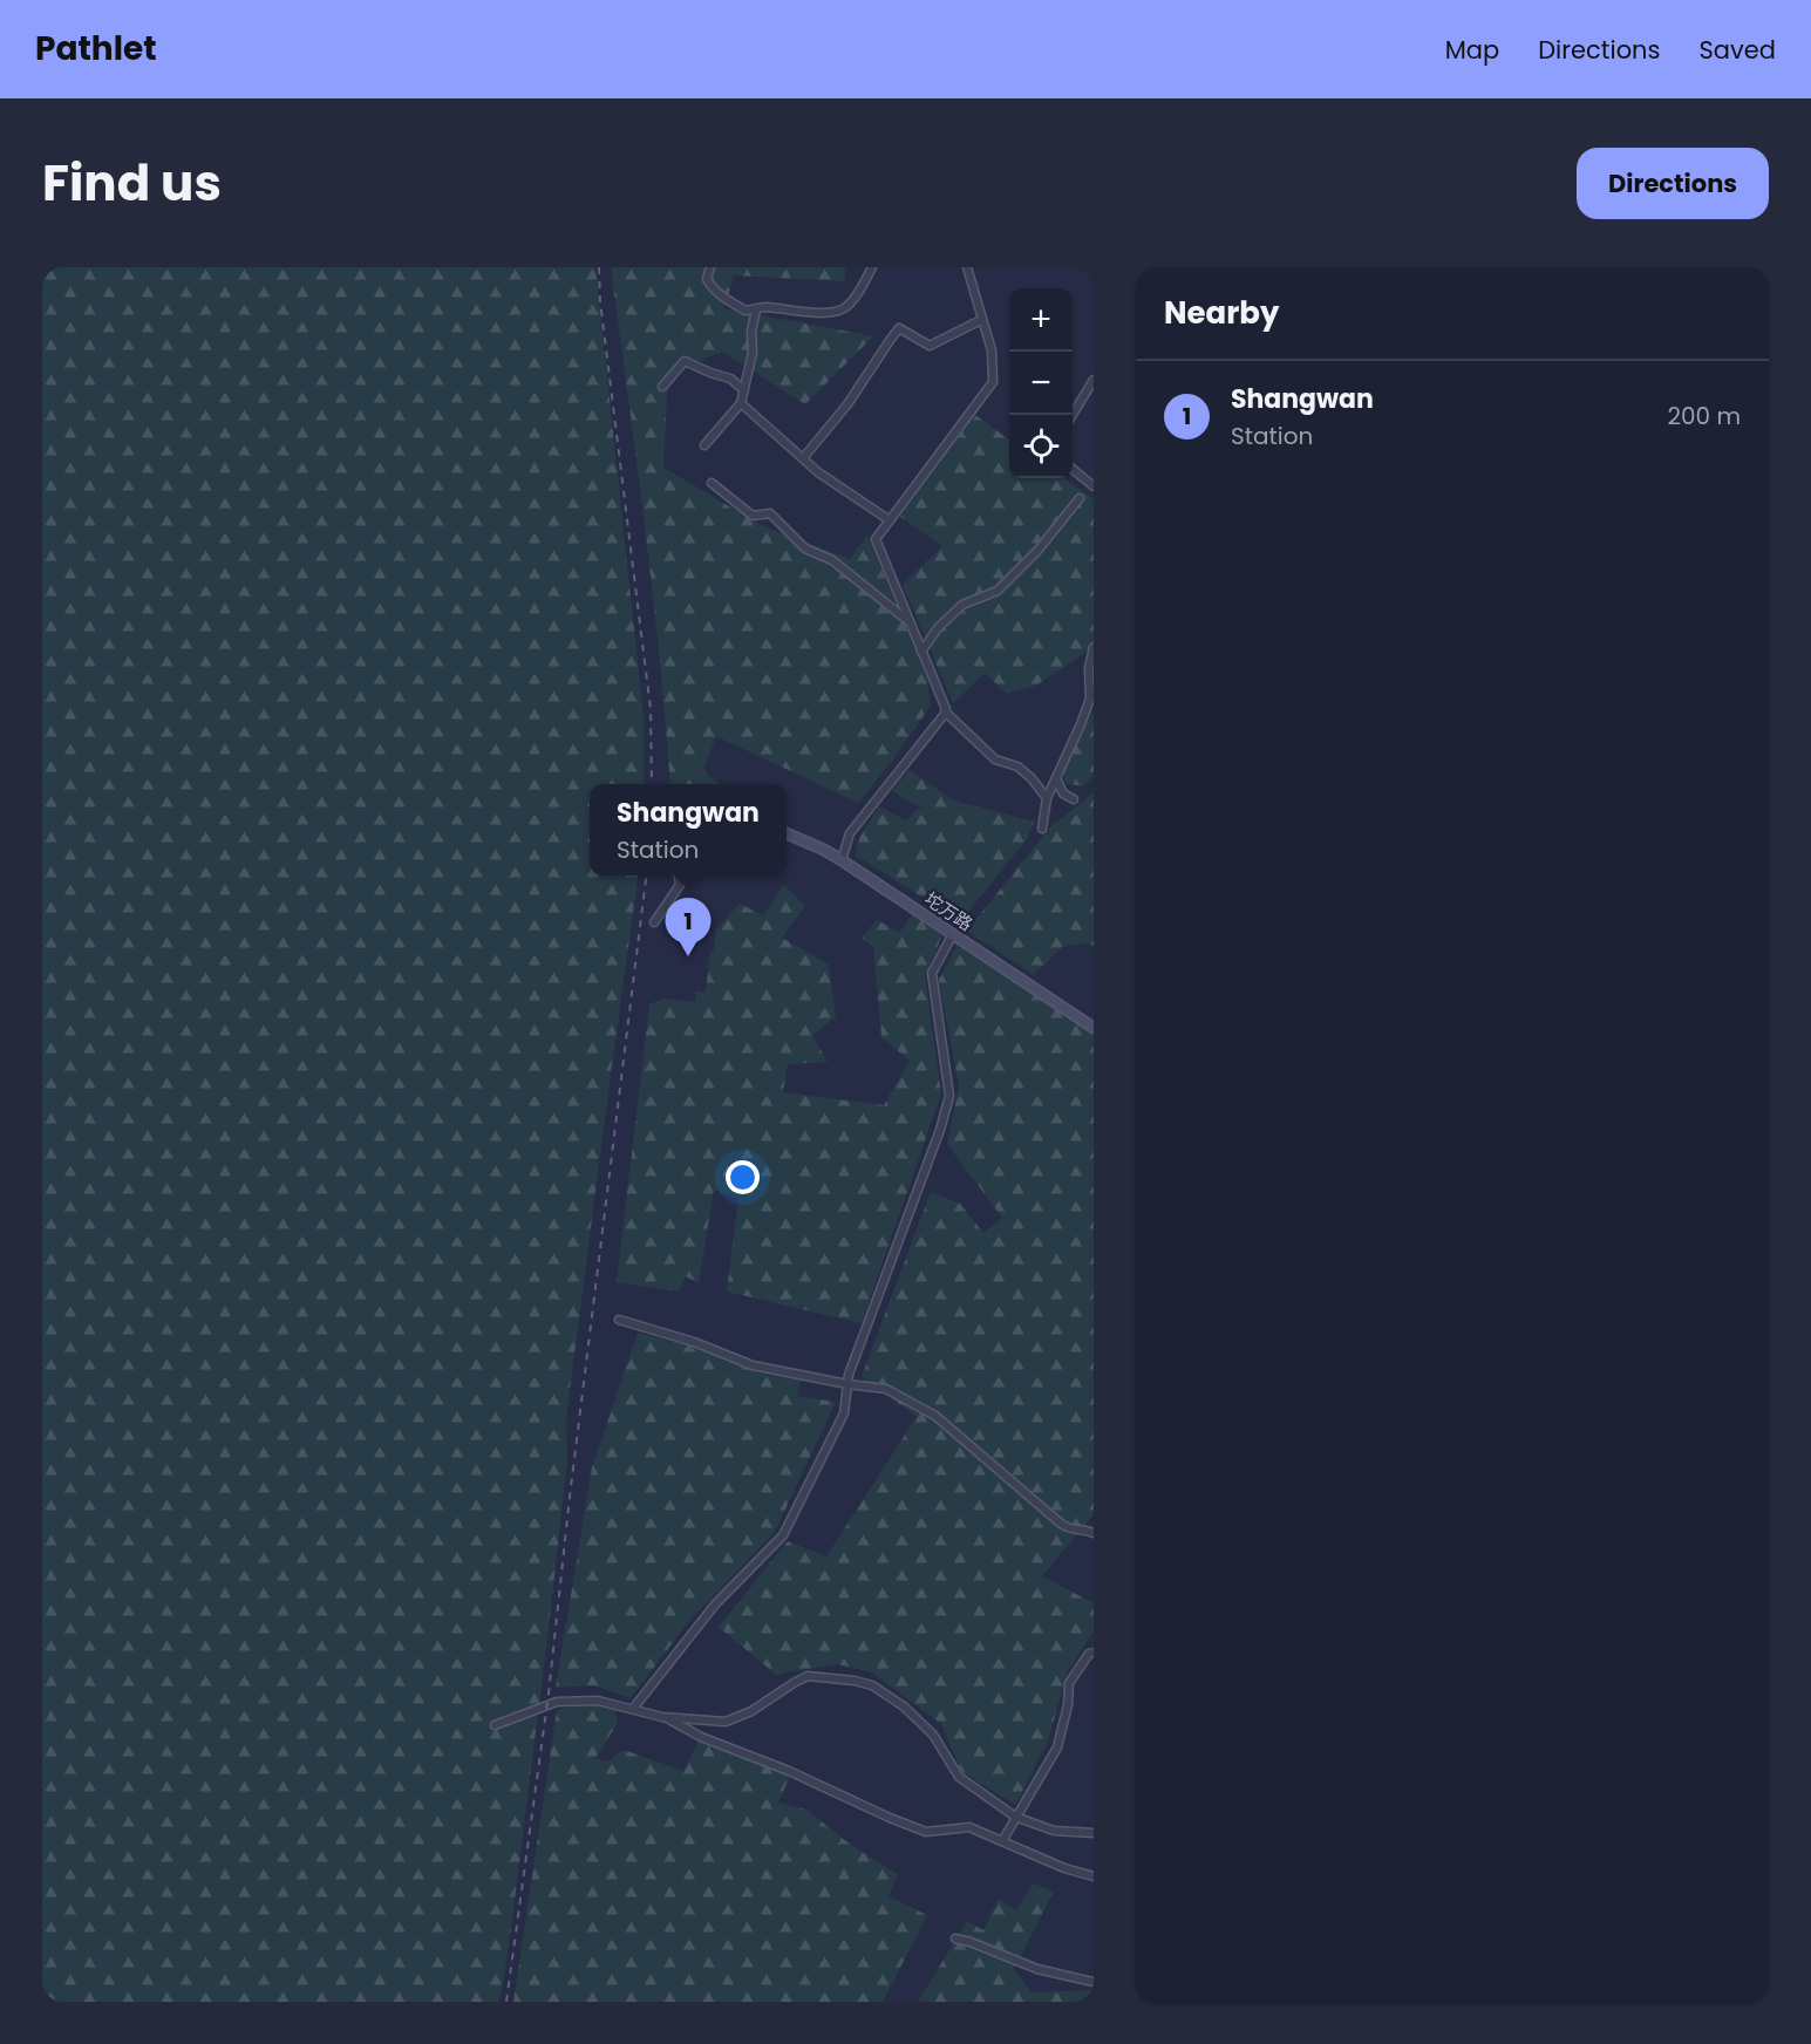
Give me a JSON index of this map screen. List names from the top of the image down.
{
  "streets": {
    "main road": ["坨万路"]
  },
  "page": {
    "header": "Pathlet",
    "nav": ["Map", "Directions", "Saved"],
    "title": "Find us",
    "buttons": "Directions",
    "heading": "Nearby",
    "map_buttons": ["+", "−"],
    "list": [
      {
        "mark": "1",
        "name": "Shangwan",
        "note": "Station",
        "value": "200 m"
      }
    ],
    "popup": ["Shangwan", "Station"],
    "pins": "1"
  }
}
